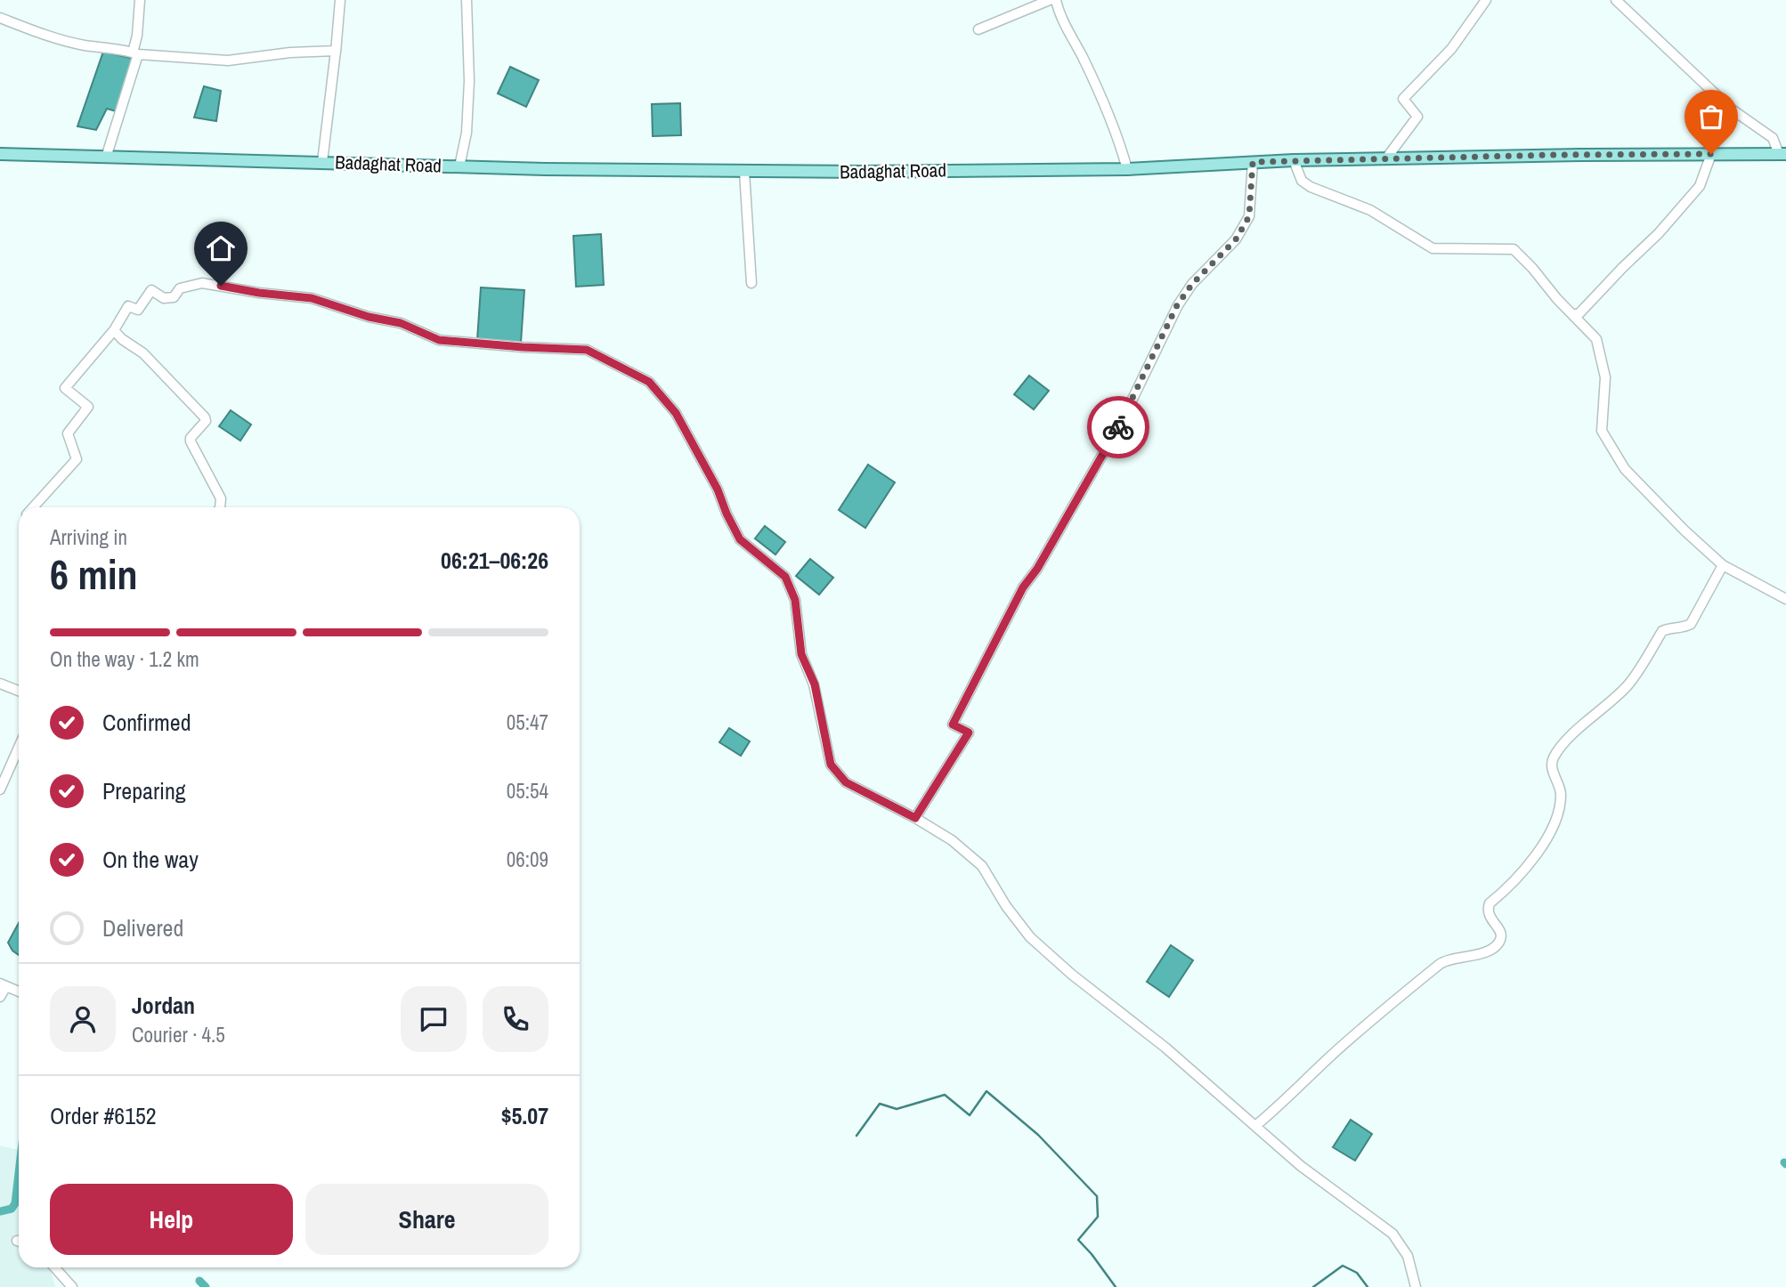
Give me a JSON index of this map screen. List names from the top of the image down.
{
  "streets": {
    "main road": ["Badaghat Road"]
  },
  "page": {
    "heading": ["6 min", "Arriving in", "06:21–06:26"],
    "panel": [
      "Jordan",
      "Courier · 4.5",
      "Order #6152",
      "$5.07"
    ],
    "bar": "On the way · 1.2 km",
    "list": [
      ["Confirmed", "05:47"],
      ["Preparing", "05:54"],
      ["On the way", "06:09"],
      "Delivered"
    ],
    "buttons": ["Help", "Share"]
  }
}
